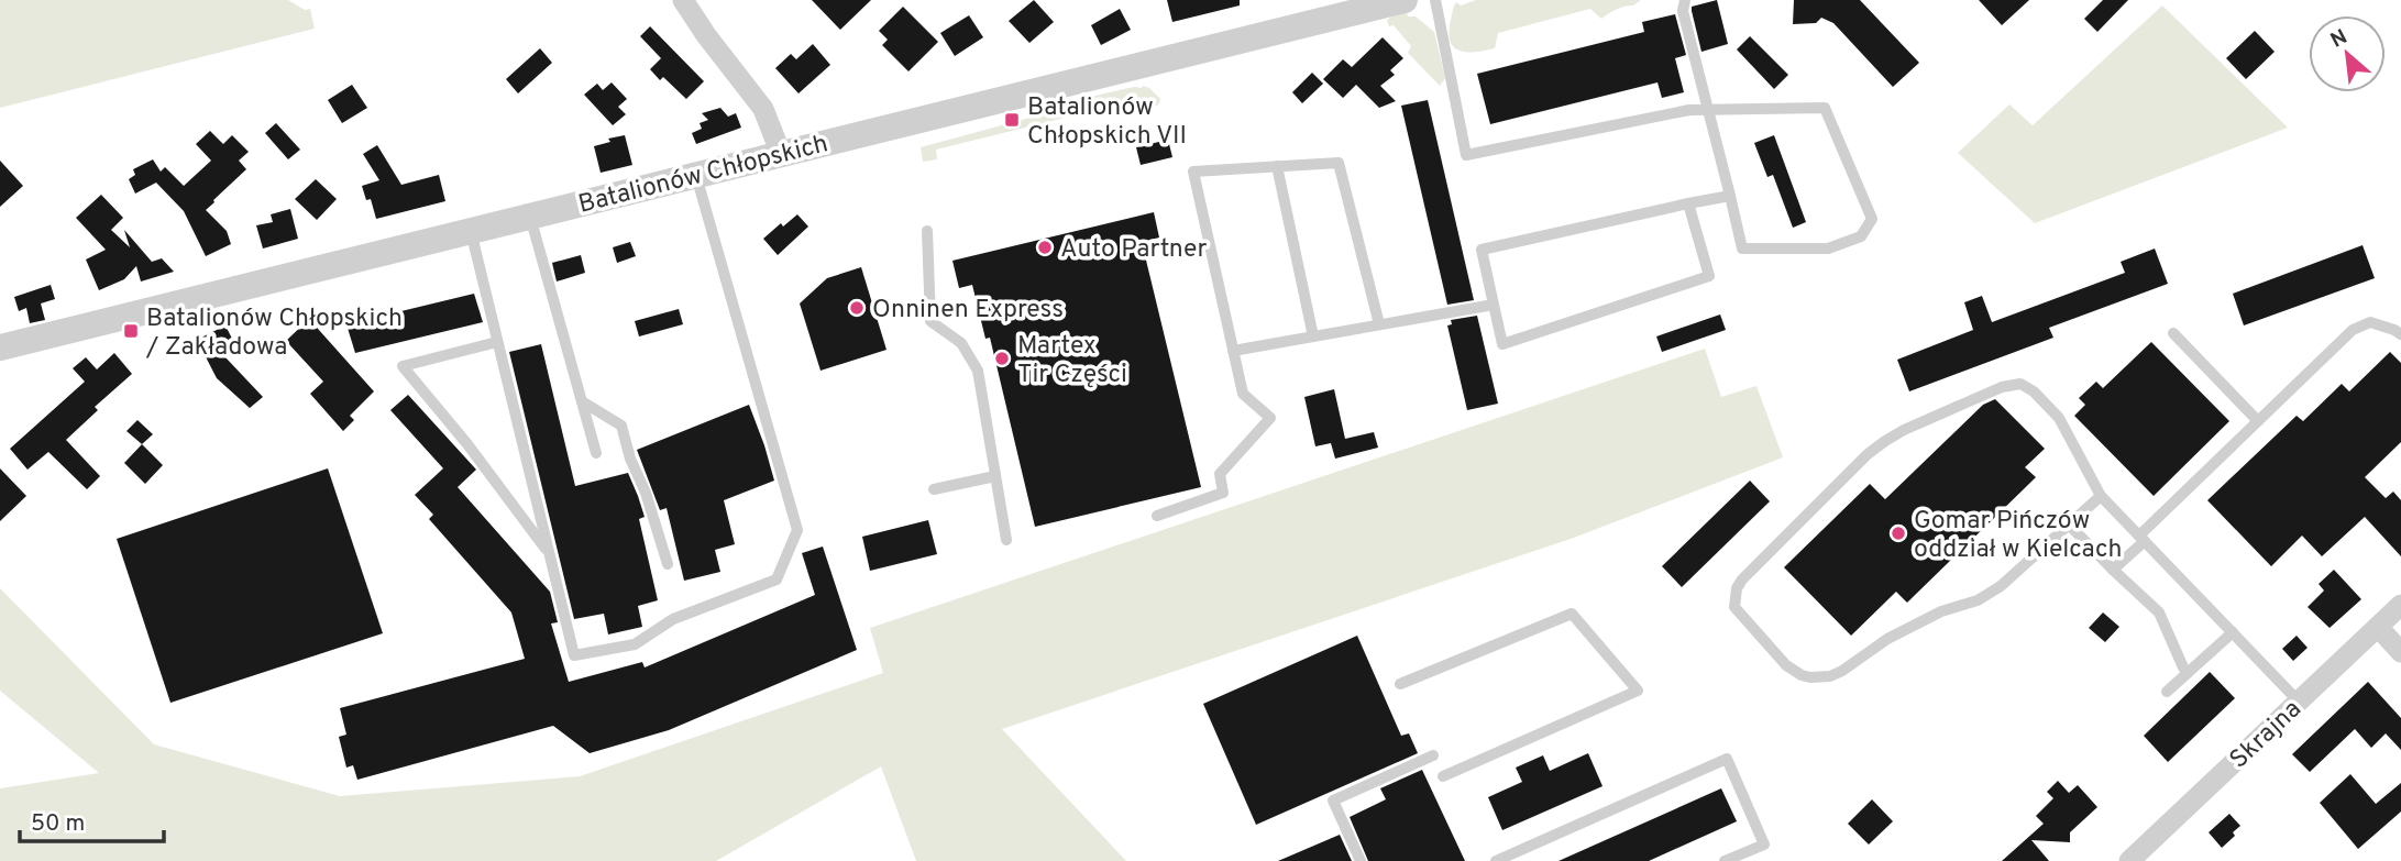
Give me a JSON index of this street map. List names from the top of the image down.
{
  "streets": {
    "street": ["Batalionów Chłopskich", "Skrajna"]
  },
  "places": {
    "transit": ["Batalionów Chłopskich VII", "Batalionów Chłopskich / Zakładowa"],
    "other": [
      "Auto Partner",
      "Onninen Express",
      "Martex Tir Części",
      "Gomar Pińczów oddział w Kielcach"
    ]
  },
  "scale_bar": "50 m",
  "north": "top left"
}
